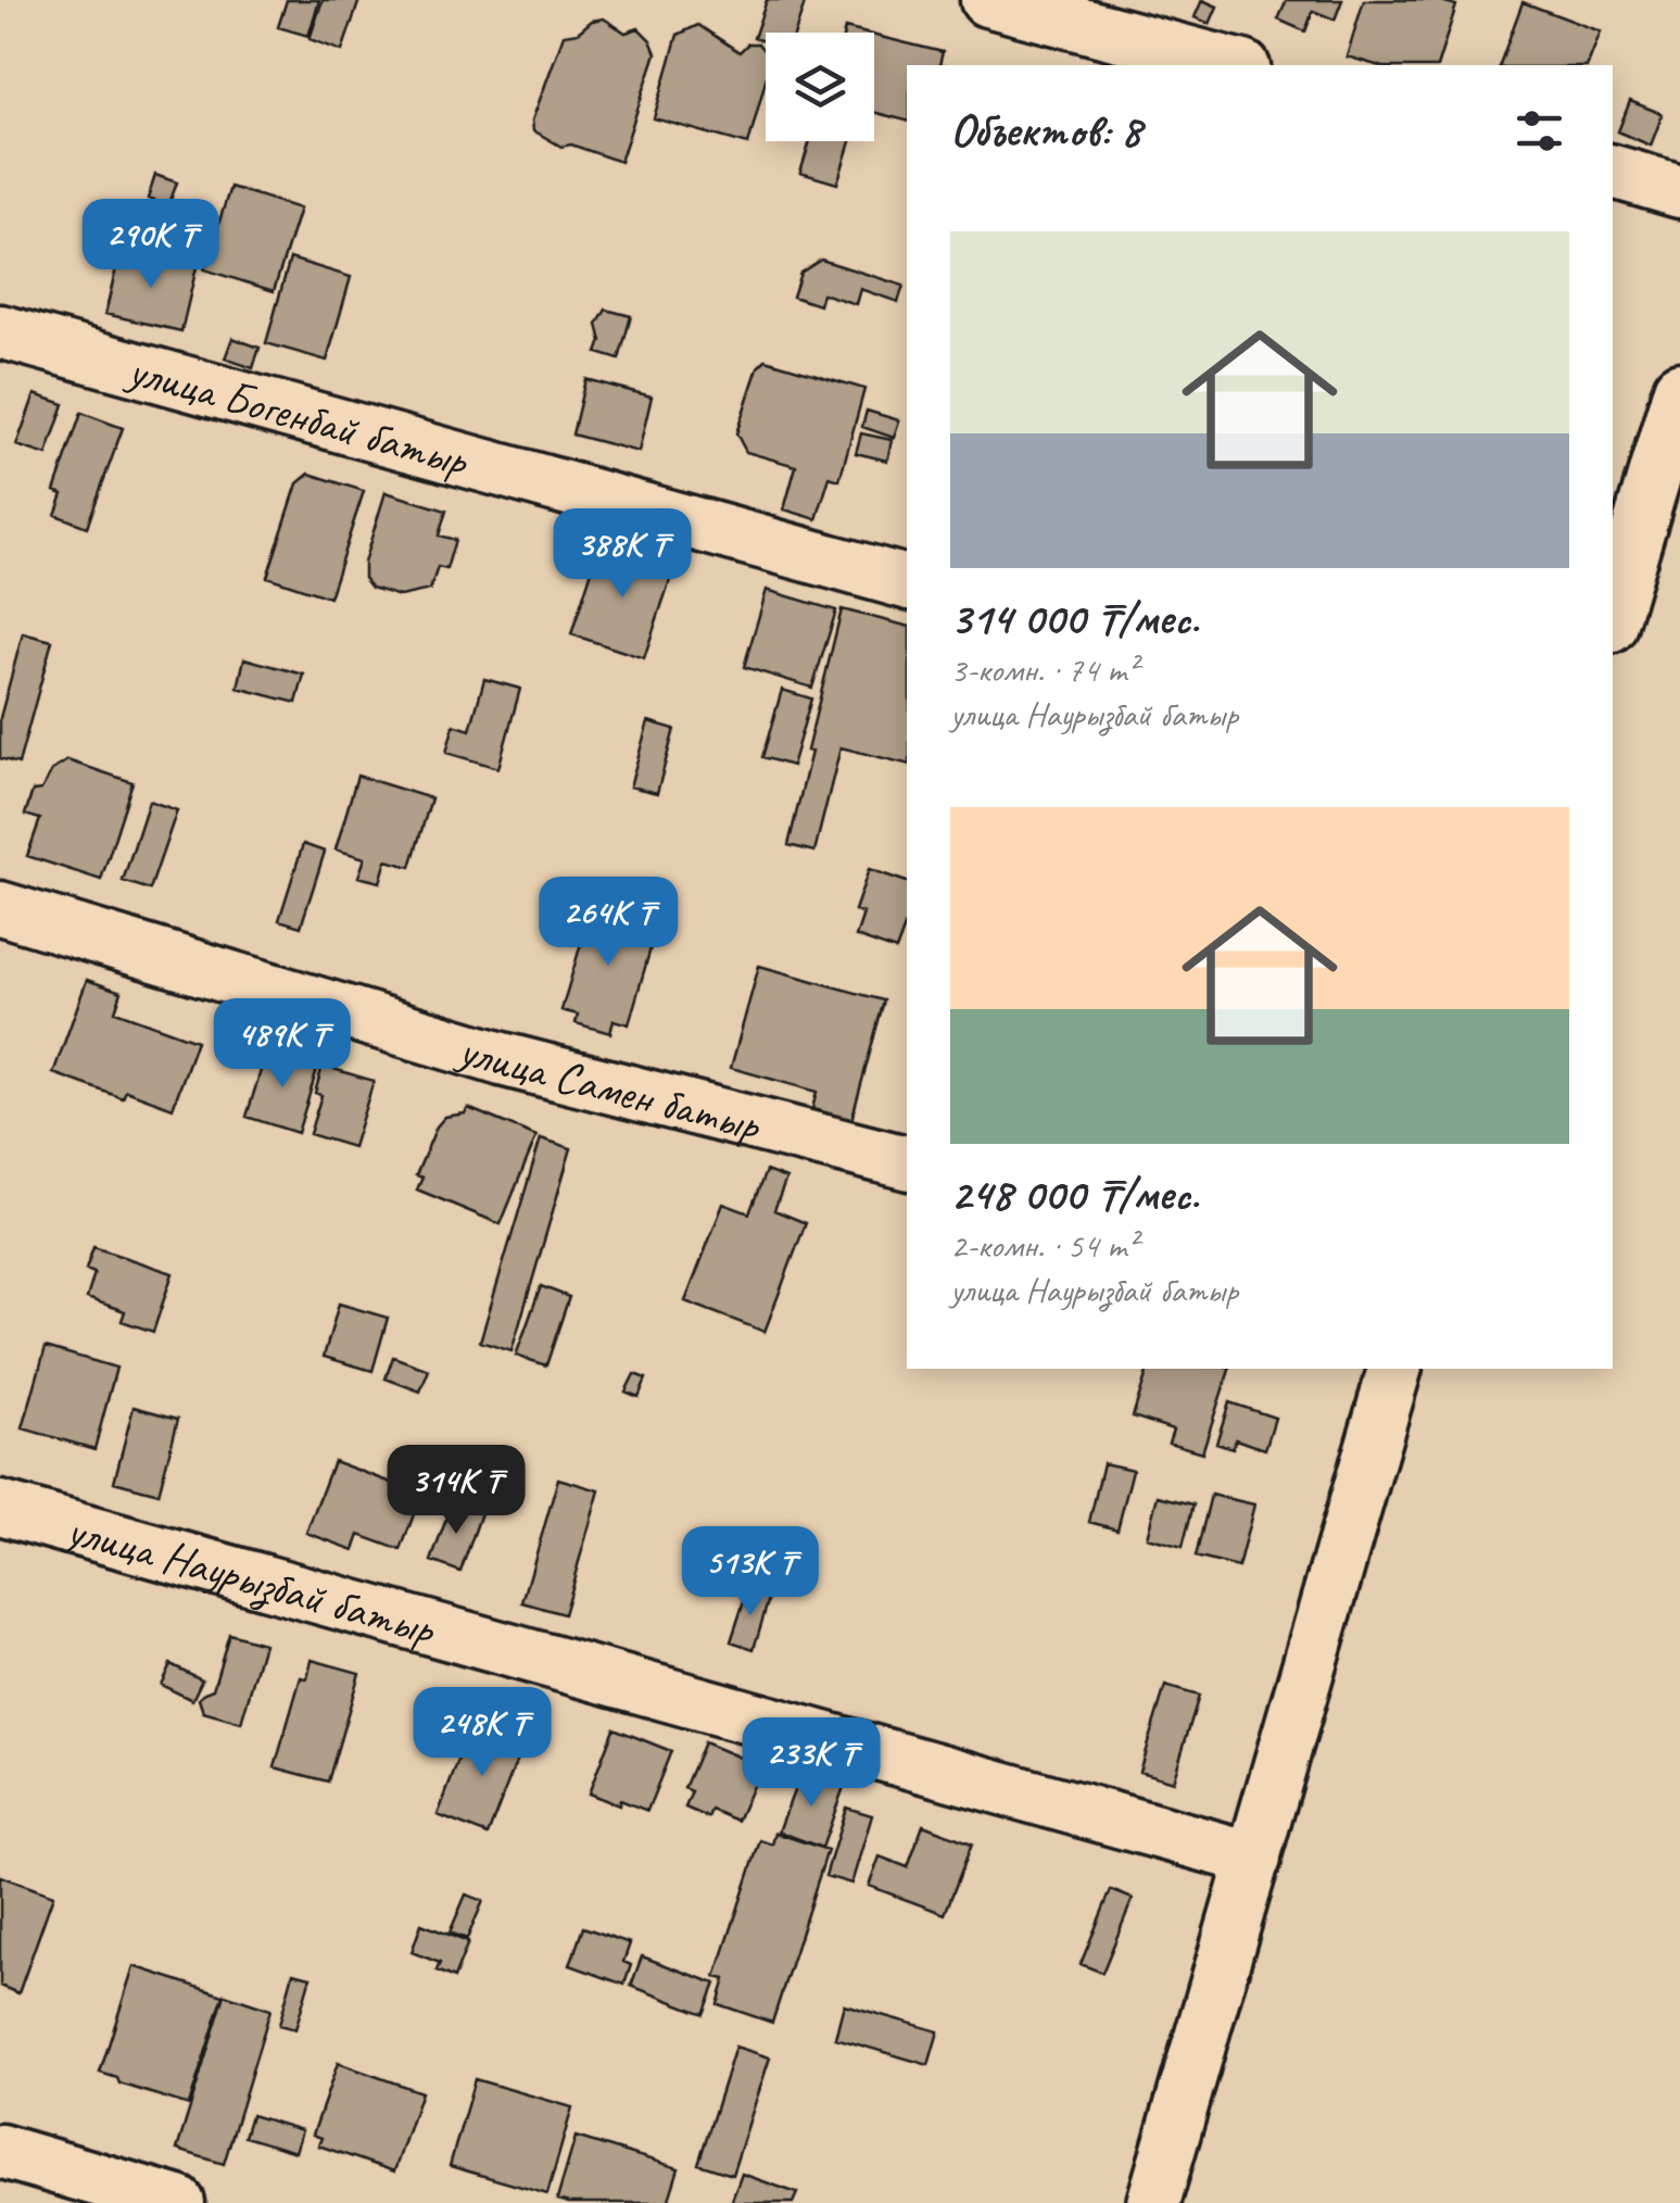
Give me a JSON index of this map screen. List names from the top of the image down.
{
  "streets": {
    "street": ["улица Богенбай батыр", "улица Самен батыр", "улица Наурызбай батыр"]
  },
  "page": {
    "heading": "Объектов: 8",
    "list": [
      {
        "name": "314 000 ₸/мес.",
        "note": "3-комн. · 74 m² · улица Наурызбай батыр"
      },
      {
        "name": "248 000 ₸/мес.",
        "note": "2-комн. · 54 m² · улица Наурызбай батыр"
      }
    ],
    "price": [
      "290K ₸",
      "388K ₸",
      "264K ₸",
      "489K ₸",
      "314K ₸",
      "513K ₸",
      "248K ₸",
      "233K ₸"
    ]
  }
}
